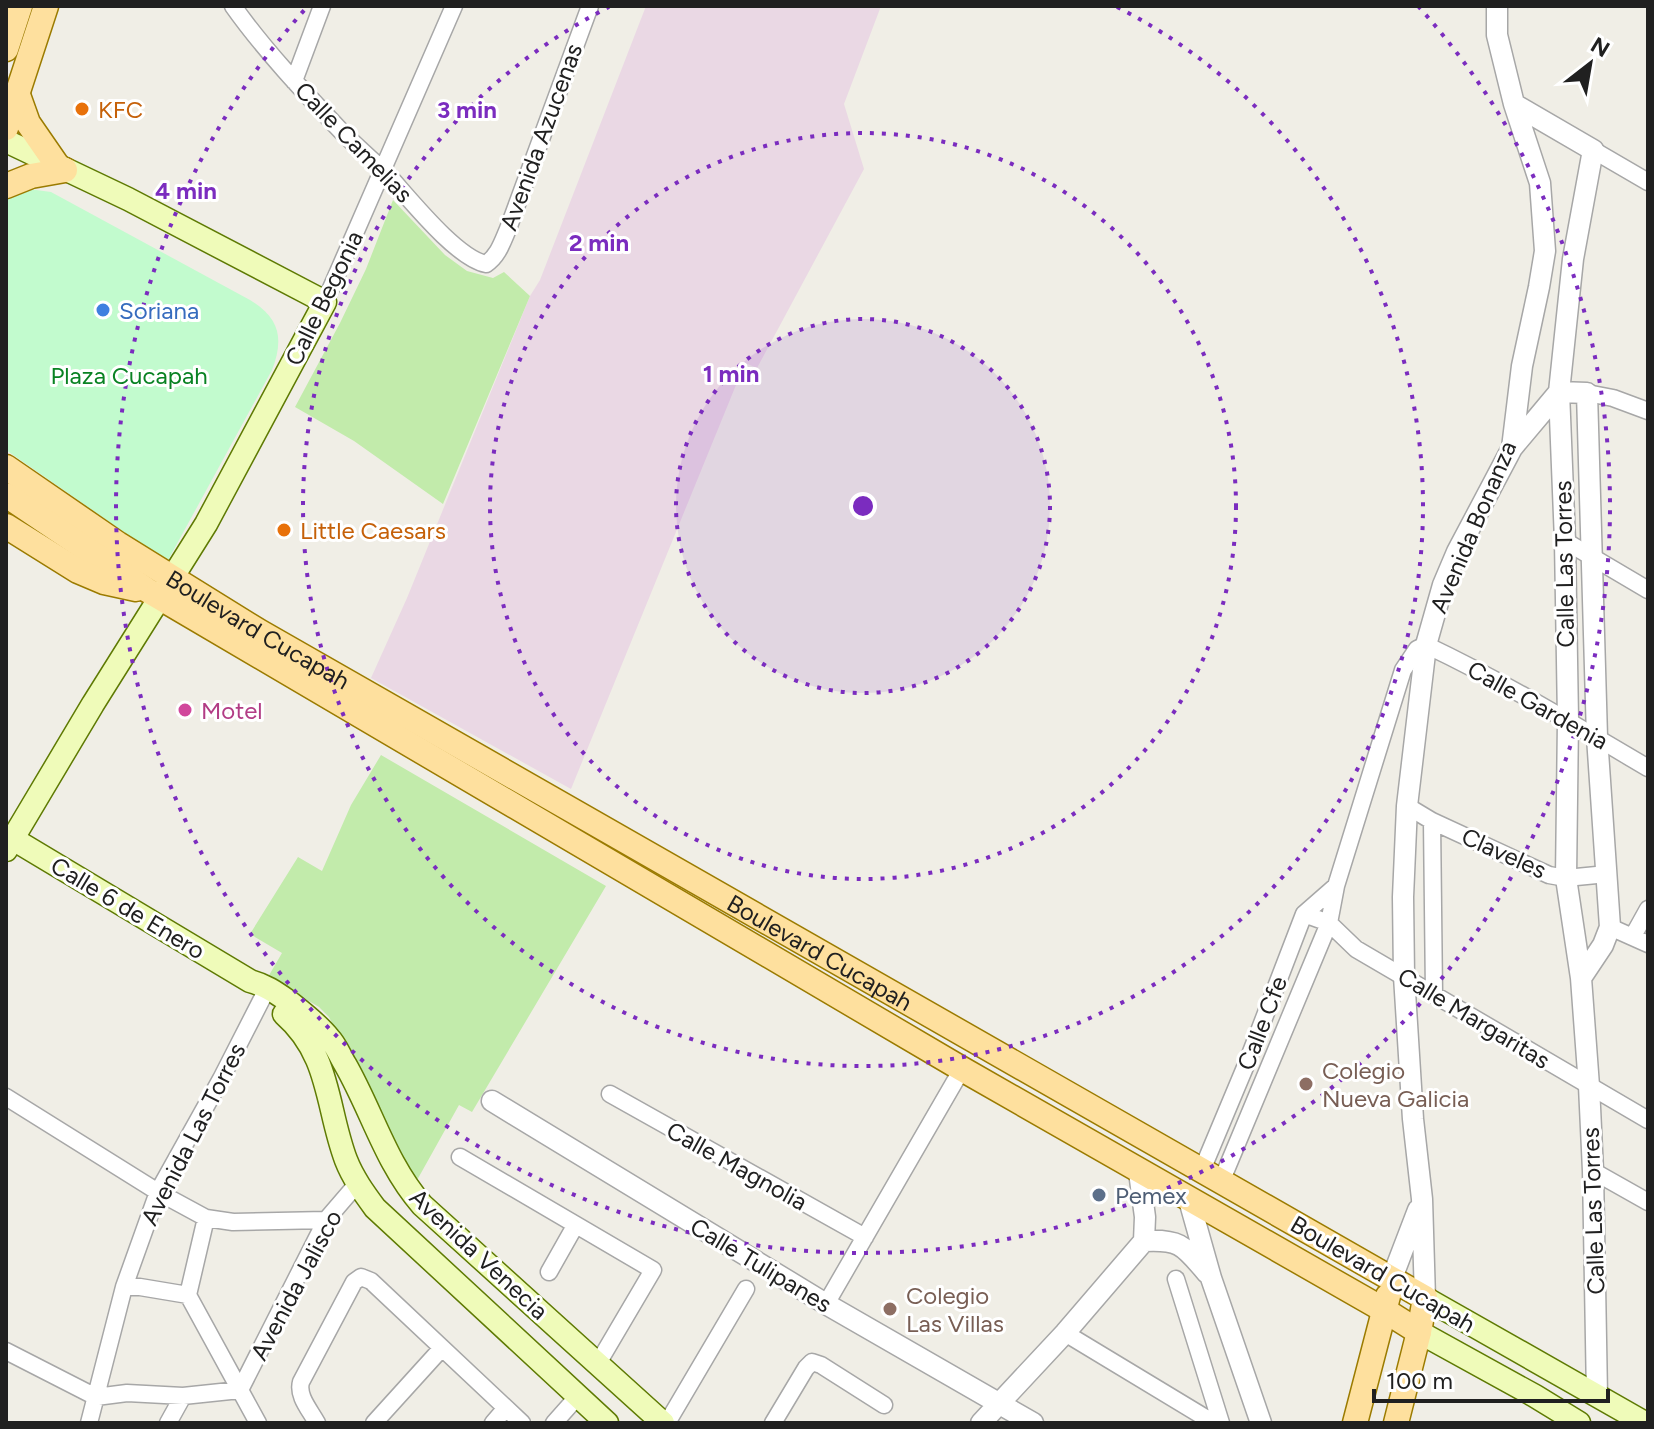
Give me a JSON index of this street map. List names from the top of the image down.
{
  "streets": {
    "main road": [
      "Calle Begonia",
      "Boulevard Cucapah",
      "Calle 6 de Enero",
      "Avenida Venecia"
    ],
    "street": [
      "Avenida Azucenas",
      "Calle Camelias",
      "Avenida Bonanza",
      "Calle Las Torres",
      "Calle Gardenia",
      "Claveles",
      "Calle Margaritas",
      "Calle Cfe",
      "Avenida Las Torres",
      "Calle Magnolia",
      "Calle Tulipanes",
      "Avenida Jalisco"
    ]
  },
  "crossings": [
    ["Avenida Azucenas", "Calle Camelias"],
    ["Calle Camelias", "Calle Begonia"],
    ["Calle Begonia", "Boulevard Cucapah"],
    ["Calle Begonia", "Calle 6 de Enero"],
    ["Avenida Bonanza", "Boulevard Cucapah"],
    ["Avenida Bonanza", "Calle Gardenia"],
    ["Avenida Bonanza", "Claveles"],
    ["Avenida Bonanza", "Calle Margaritas"],
    ["Avenida Bonanza", "Calle Cfe"],
    ["Calle Las Torres", "Boulevard Cucapah"],
    ["Calle Las Torres", "Calle Gardenia"],
    ["Calle Las Torres", "Claveles"],
    ["Calle Las Torres", "Calle Margaritas"],
    ["Boulevard Cucapah", "Calle Cfe"],
    ["Calle Gardenia", "Calle Cfe"],
    ["Calle 6 de Enero", "Avenida Las Torres"],
    ["Calle 6 de Enero", "Avenida Venecia"],
    ["Calle Margaritas", "Calle Cfe"],
    ["Avenida Las Torres", "Avenida Venecia"],
    ["Avenida Venecia", "Avenida Jalisco"]
  ],
  "parks": ["Plaza Cucapah"],
  "places": [
    "KFC",
    "Soriana",
    "Little Caesars",
    "Motel",
    "Colegio Nueva Galicia",
    "Pemex",
    "Colegio Las Villas"
  ],
  "scale_bar": "100 m",
  "north": "top right",
  "rings": [
    "3 min",
    "4 min",
    "2 min",
    "1 min"
  ]
}
